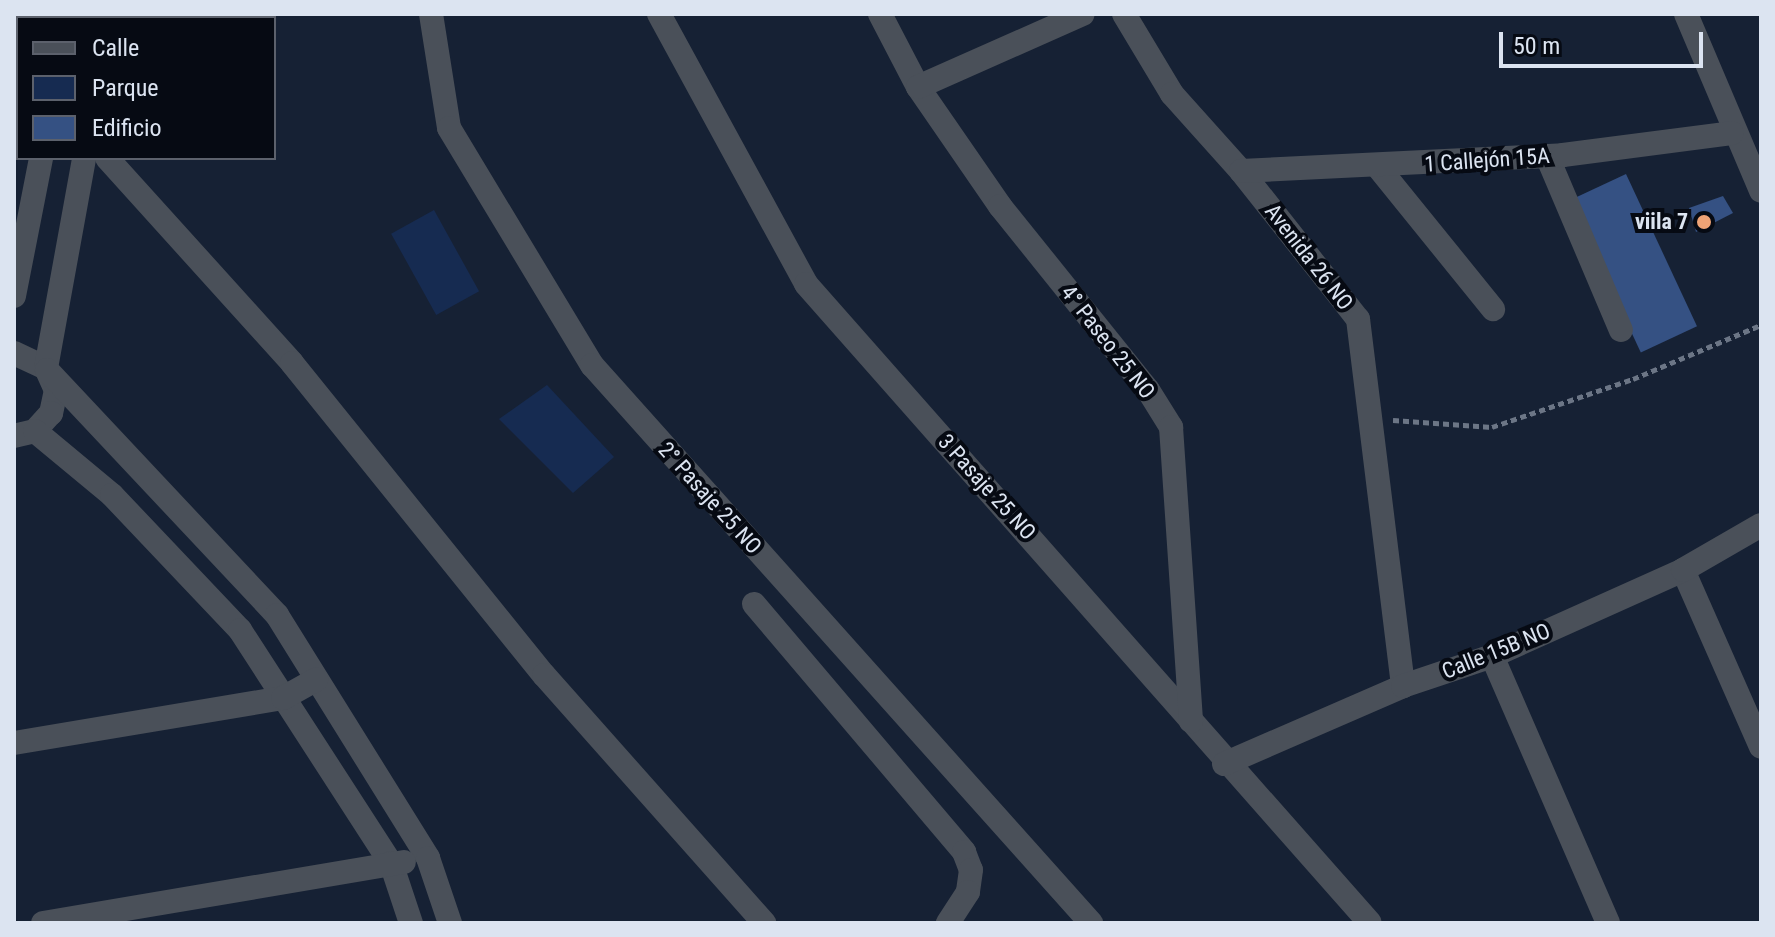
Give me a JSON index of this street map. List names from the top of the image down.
{
  "streets": {
    "street": [
      "1 Callejón 15A",
      "Avenida 26 NO",
      "4° Paseo 25 NO",
      "3 Pasaje 25 NO",
      "2° Pasaje 25 NO",
      "Calle 15B NO"
    ]
  },
  "crossings": [
    ["1 Callejón 15A", "Avenida 26 NO"],
    ["Avenida 26 NO", "Calle 15B NO"],
    ["4° Paseo 25 NO", "3 Pasaje 25 NO"],
    ["3 Pasaje 25 NO", "Calle 15B NO"]
  ],
  "places": ["viila 7"],
  "legend": ["Calle", "Parque", "Edificio"],
  "scale_bar": "50 m"
}
